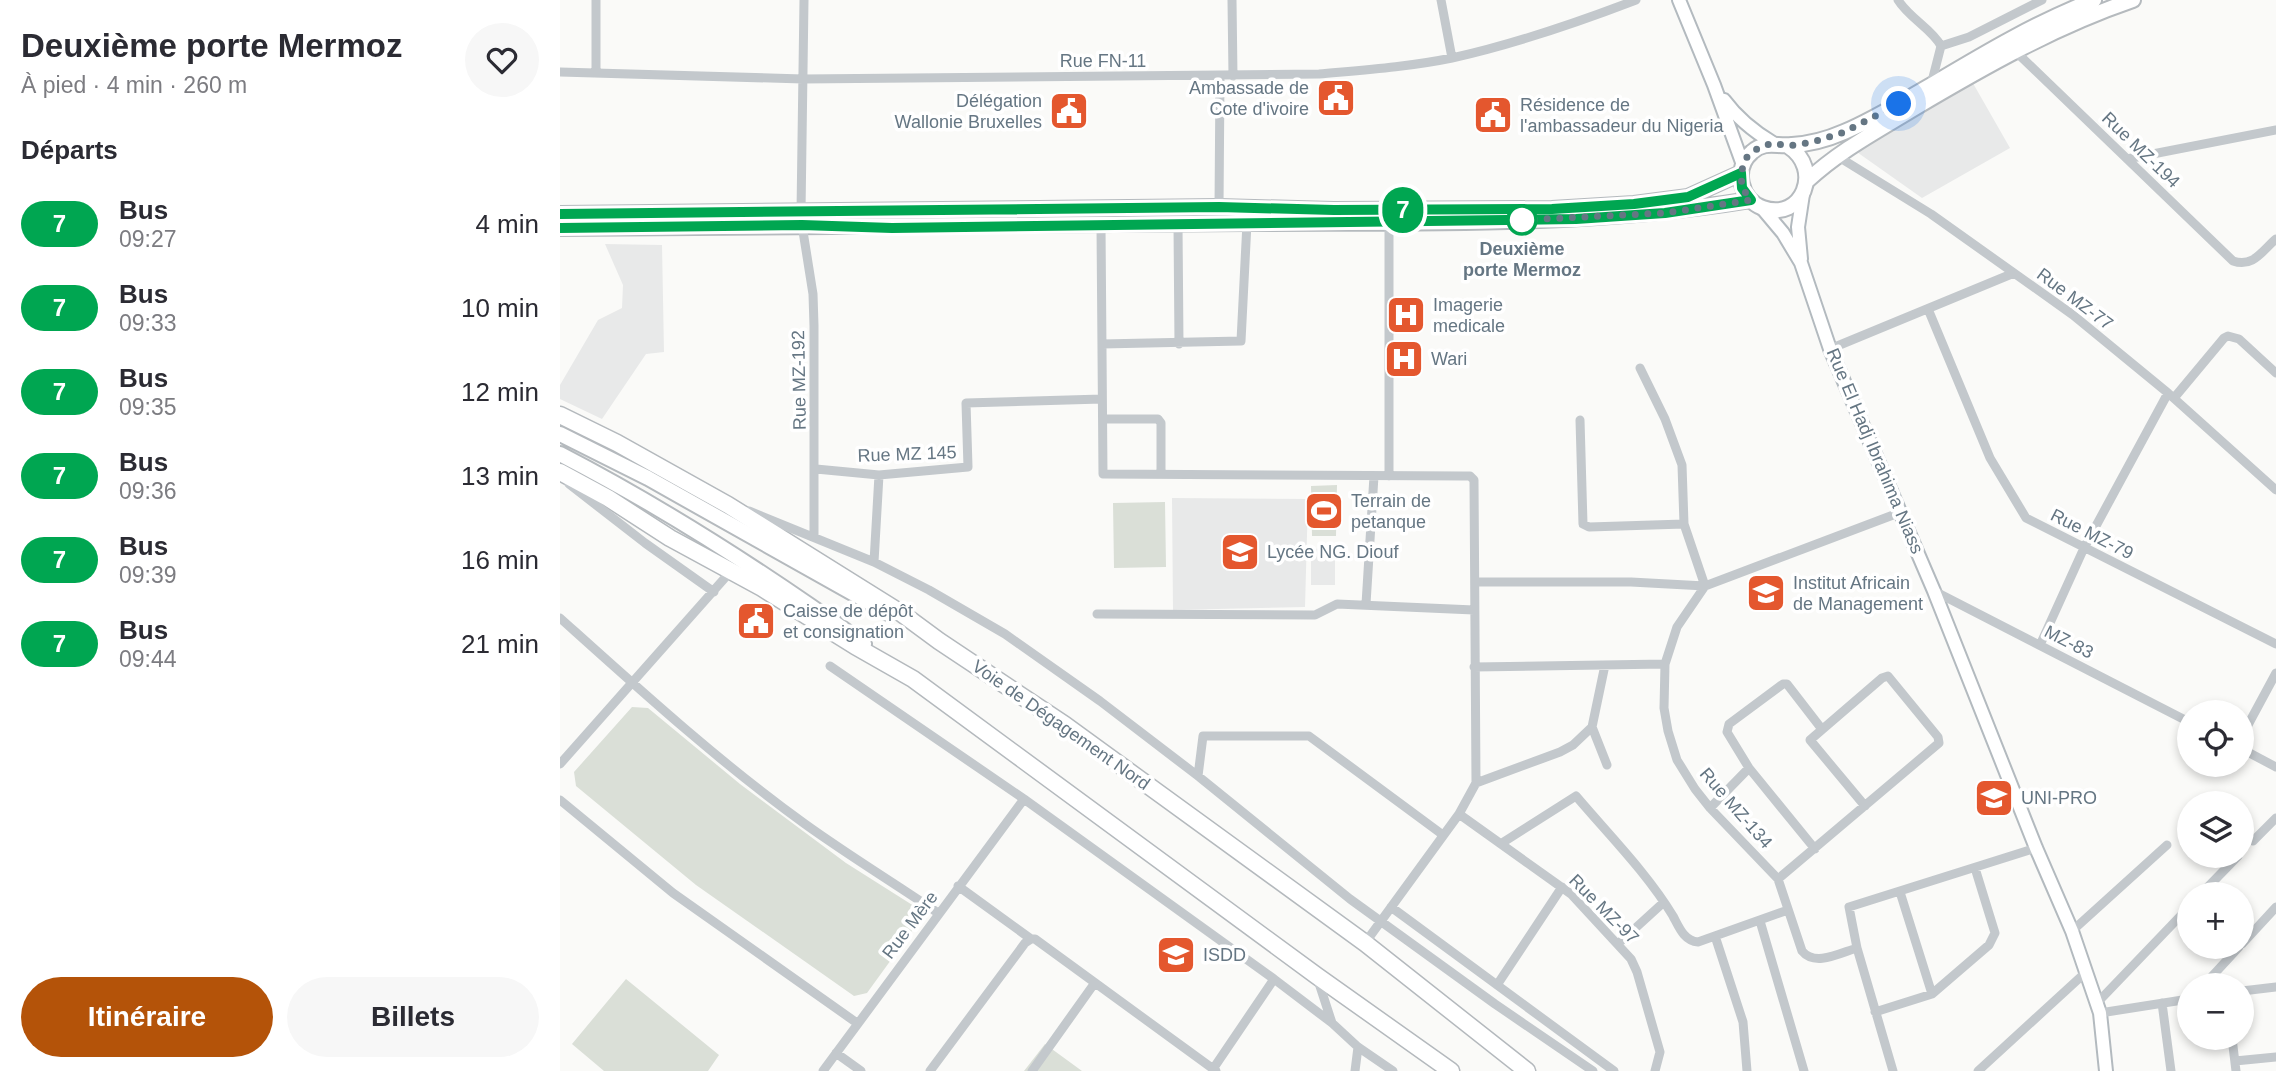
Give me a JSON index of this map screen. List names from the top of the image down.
{
  "streets": {
    "highway": ["Voie de Dégagement Nord"],
    "street": [
      "Rue FN-11",
      "Rue MZ-194",
      "Rue MZ-77",
      "Rue MZ-192",
      "Rue El Hadj Ibrahima Niass",
      "Rue MZ 145",
      "Rue MZ-79",
      "MZ-83",
      "Rue MZ-134",
      "Rue MZ-97",
      "Rue Mère"
    ]
  },
  "crossings": [
    ["Rue FN-11", "Rue MZ-192"],
    ["Rue MZ-192", "Rue MZ 145"],
    ["Rue El Hadj Ibrahima Niass", "MZ-83"]
  ],
  "places": {
    "public building": [
      "Ambassade de Cote d'ivoire",
      "Délégation Wallonie Bruxelles",
      "Résidence de l'ambassadeur du Nigeria",
      "Caisse de dépôt et consignation"
    ],
    "other": ["Deuxième porte Mermoz"],
    "hospital": ["Imagerie medicale", "Wari"],
    "sports": ["Terrain de petanque"],
    "school or university": [
      "Lycée NG. Diouf",
      "Institut Africain de Management",
      "UNI-PRO",
      "ISDD"
    ]
  },
  "lines": ["bus line 7"],
  "page": {
    "heading": [
      ["Deuxième porte Mermoz", "À pied · 4 min · 260 m"],
      "Départs"
    ],
    "on_map": "7",
    "list": [
      {
        "mark": "7",
        "name": "Bus",
        "note": "09:27",
        "value": "4 min"
      },
      {
        "mark": "7",
        "name": "Bus",
        "note": "09:33",
        "value": "10 min"
      },
      {
        "mark": "7",
        "name": "Bus",
        "note": "09:35",
        "value": "12 min"
      },
      {
        "mark": "7",
        "name": "Bus",
        "note": "09:36",
        "value": "13 min"
      },
      {
        "mark": "7",
        "name": "Bus",
        "note": "09:39",
        "value": "16 min"
      },
      {
        "mark": "7",
        "name": "Bus",
        "note": "09:44",
        "value": "21 min"
      }
    ],
    "map_buttons": ["+", "−"],
    "buttons": ["Itinéraire", "Billets"]
  }
}
